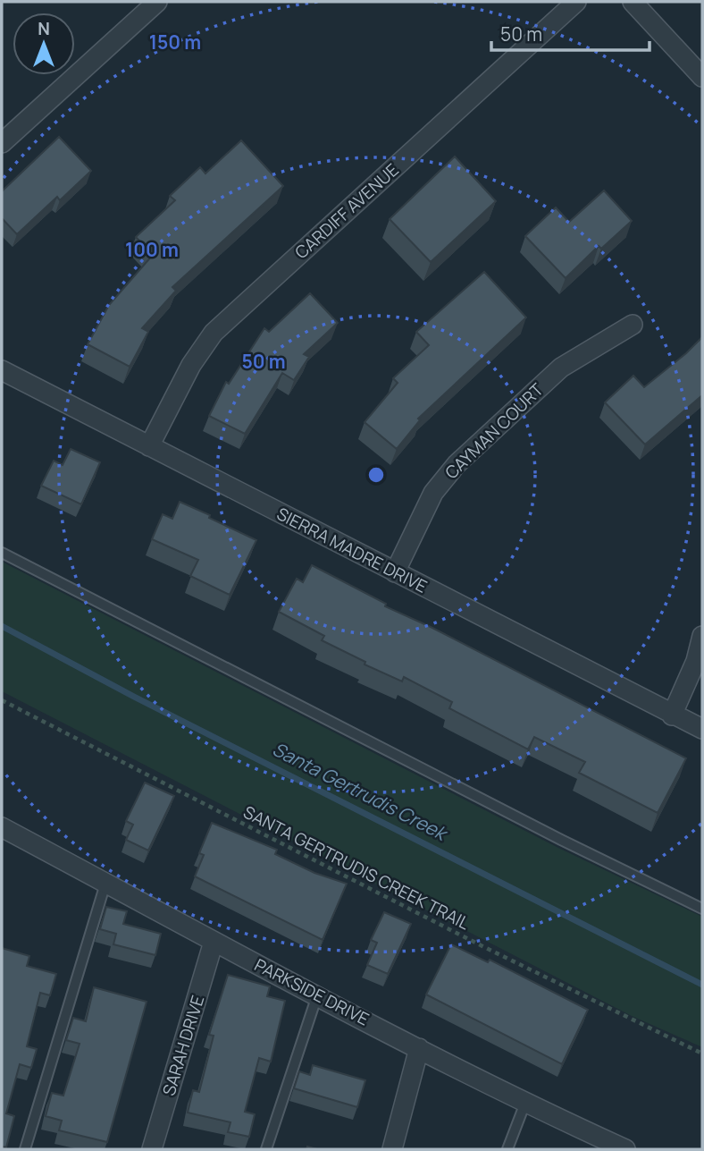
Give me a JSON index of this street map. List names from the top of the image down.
{
  "streets": {
    "street": [
      "CARDIFF AVENUE",
      "CAYMAN COURT",
      "SIERRA MADRE DRIVE",
      "PARKSIDE DRIVE",
      "SARAH DRIVE"
    ],
    "path": ["SANTA GERTRUDIS CREEK TRAIL"]
  },
  "crossings": [
    ["CARDIFF AVENUE", "SIERRA MADRE DRIVE"],
    ["CAYMAN COURT", "SIERRA MADRE DRIVE"],
    ["PARKSIDE DRIVE", "SARAH DRIVE"]
  ],
  "water": ["Santa Gertrudis Creek"],
  "scale_bar": "50 m",
  "north": "top",
  "rings": ["150 m", "100 m", "50 m"]
}
